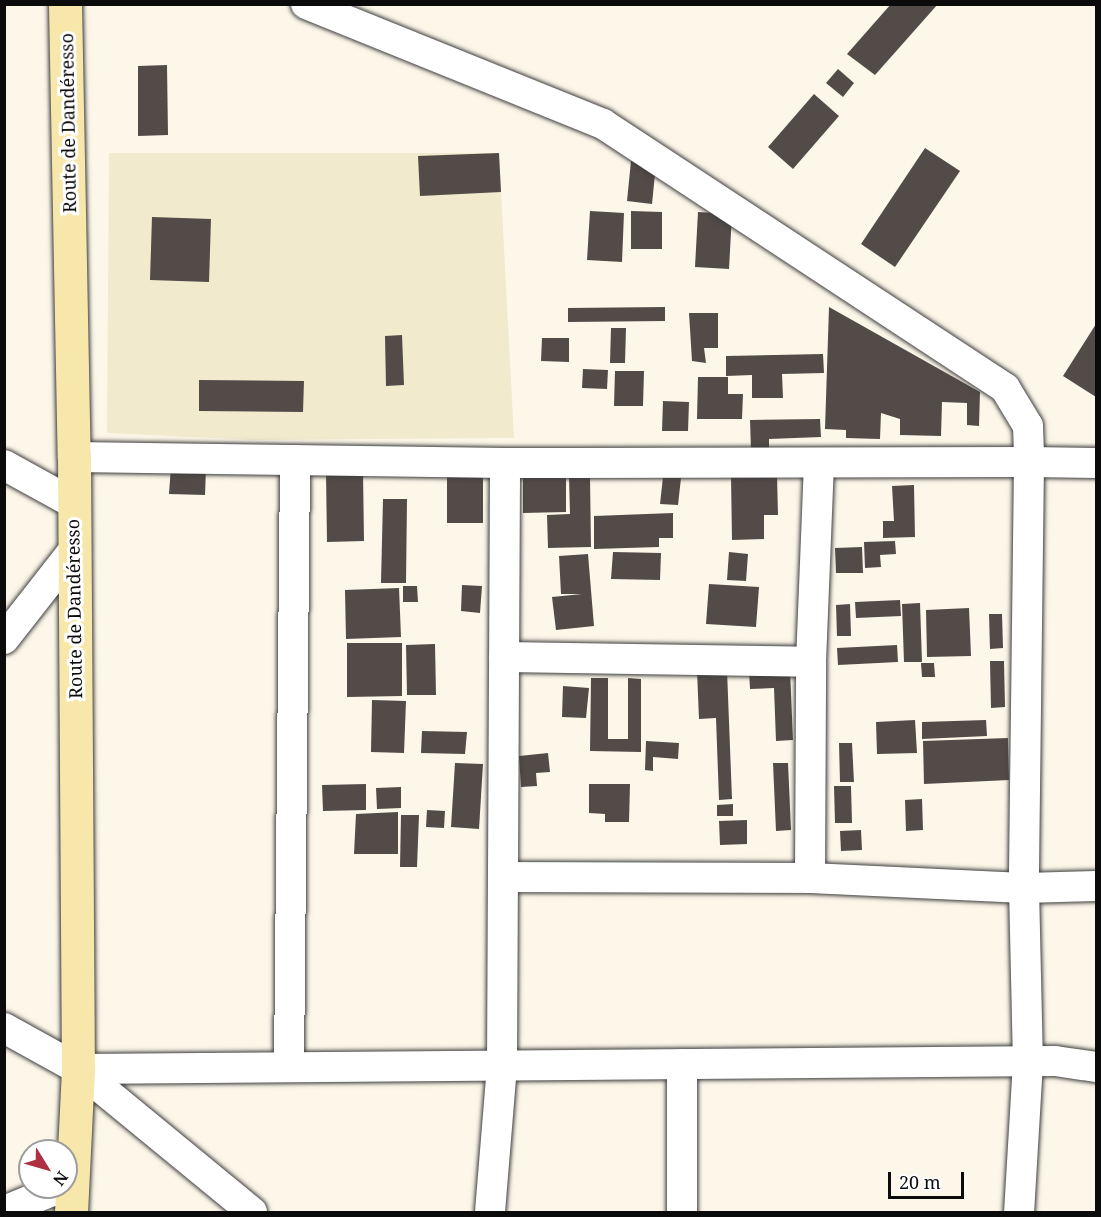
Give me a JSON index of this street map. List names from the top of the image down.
{
  "streets": {
    "street": ["Route de Dandéresso"]
  },
  "scale_bar": "20 m",
  "north": "bottom right"
}
